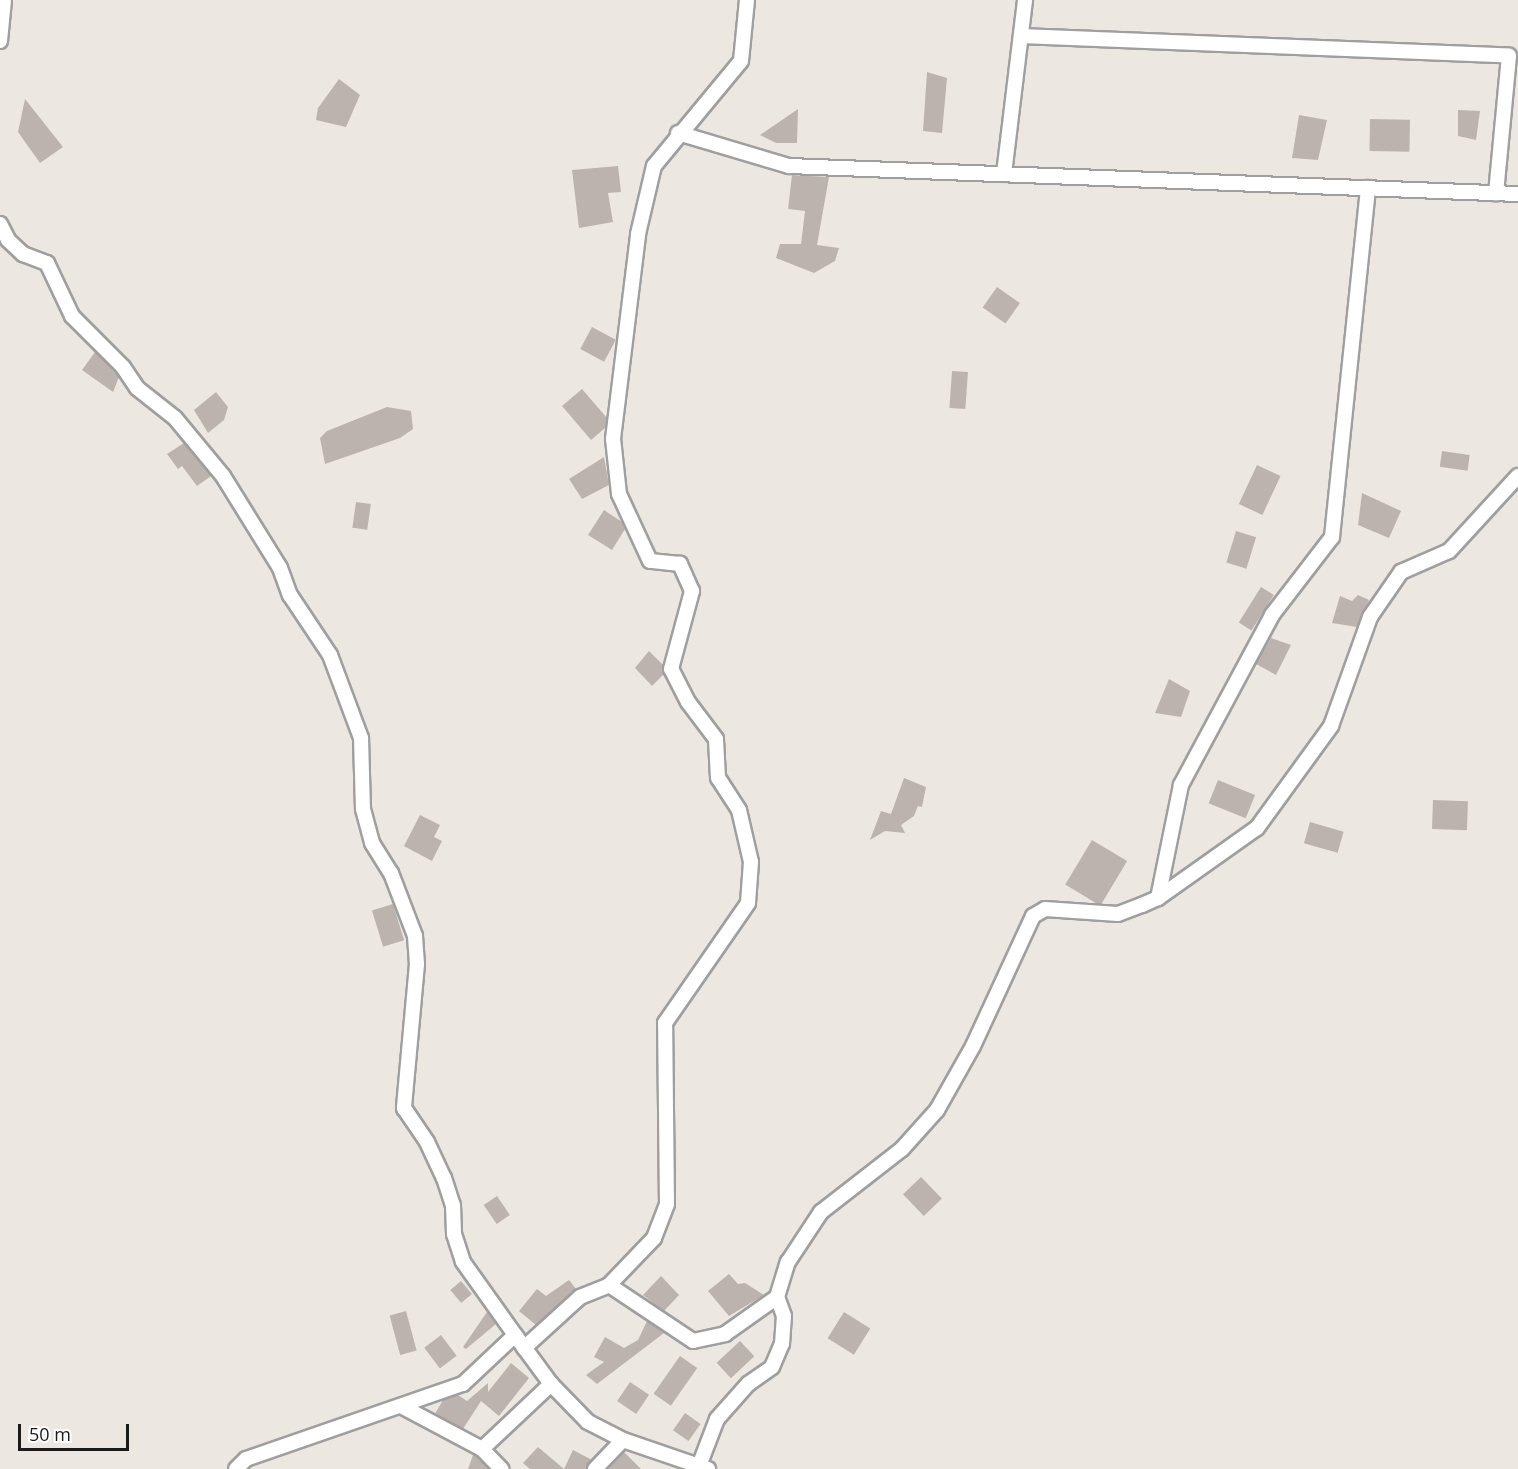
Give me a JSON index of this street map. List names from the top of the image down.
{
  "scale_bar": "50 m"
}
